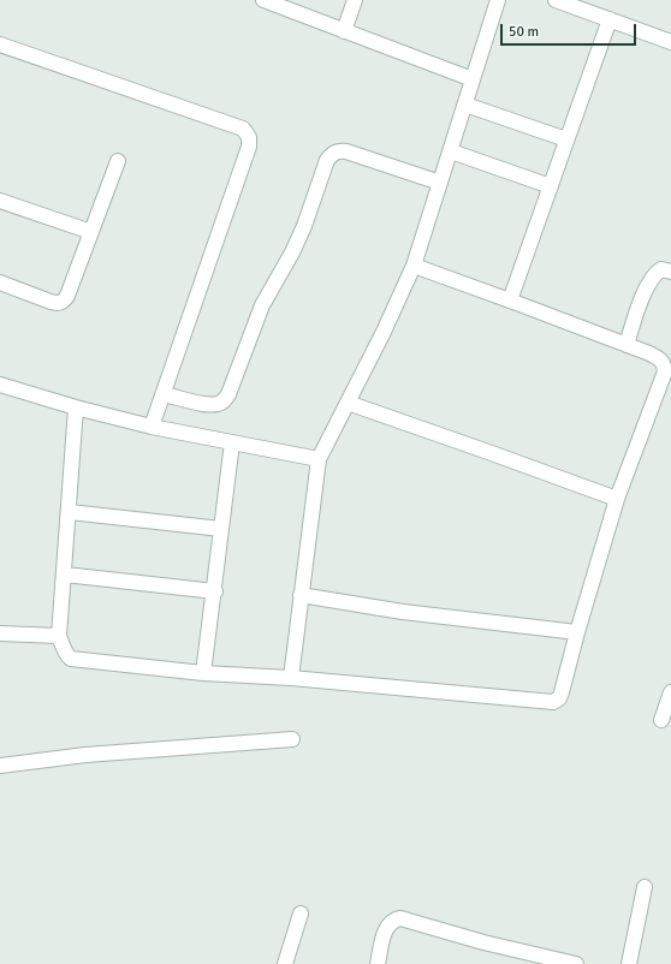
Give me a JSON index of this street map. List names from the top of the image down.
{
  "scale_bar": "50 m"
}
